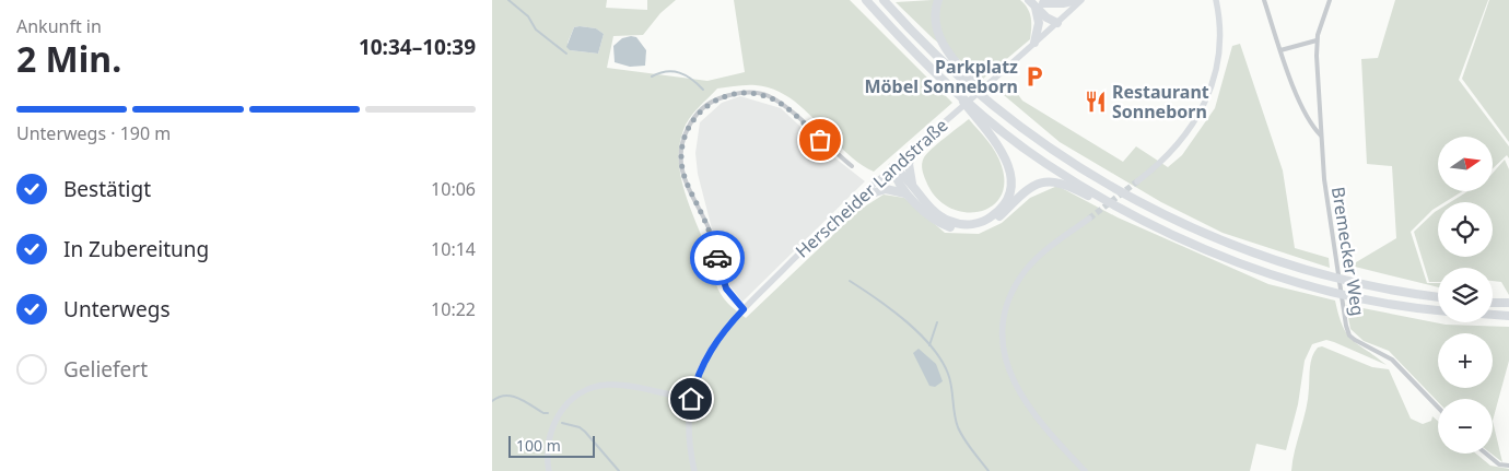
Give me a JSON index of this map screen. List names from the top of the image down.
{
  "streets": {
    "main road": ["Herscheider Landstraße"],
    "street": ["Bremecker Weg"]
  },
  "places": {
    "parking": ["Parkplatz Möbel Sonneborn"],
    "restaurant": ["Restaurant Sonneborn"]
  },
  "scale_bar": "100 m",
  "north": "right",
  "page": {
    "heading": ["2 Min.", "Ankunft in", "10:34–10:39"],
    "bar": "Unterwegs · 190 m",
    "map_buttons": ["+", "−"],
    "list": [
      ["Bestätigt", "10:06"],
      ["In Zubereitung", "10:14"],
      ["Unterwegs", "10:22"],
      "Geliefert"
    ],
    "scale": "100 m"
  }
}
